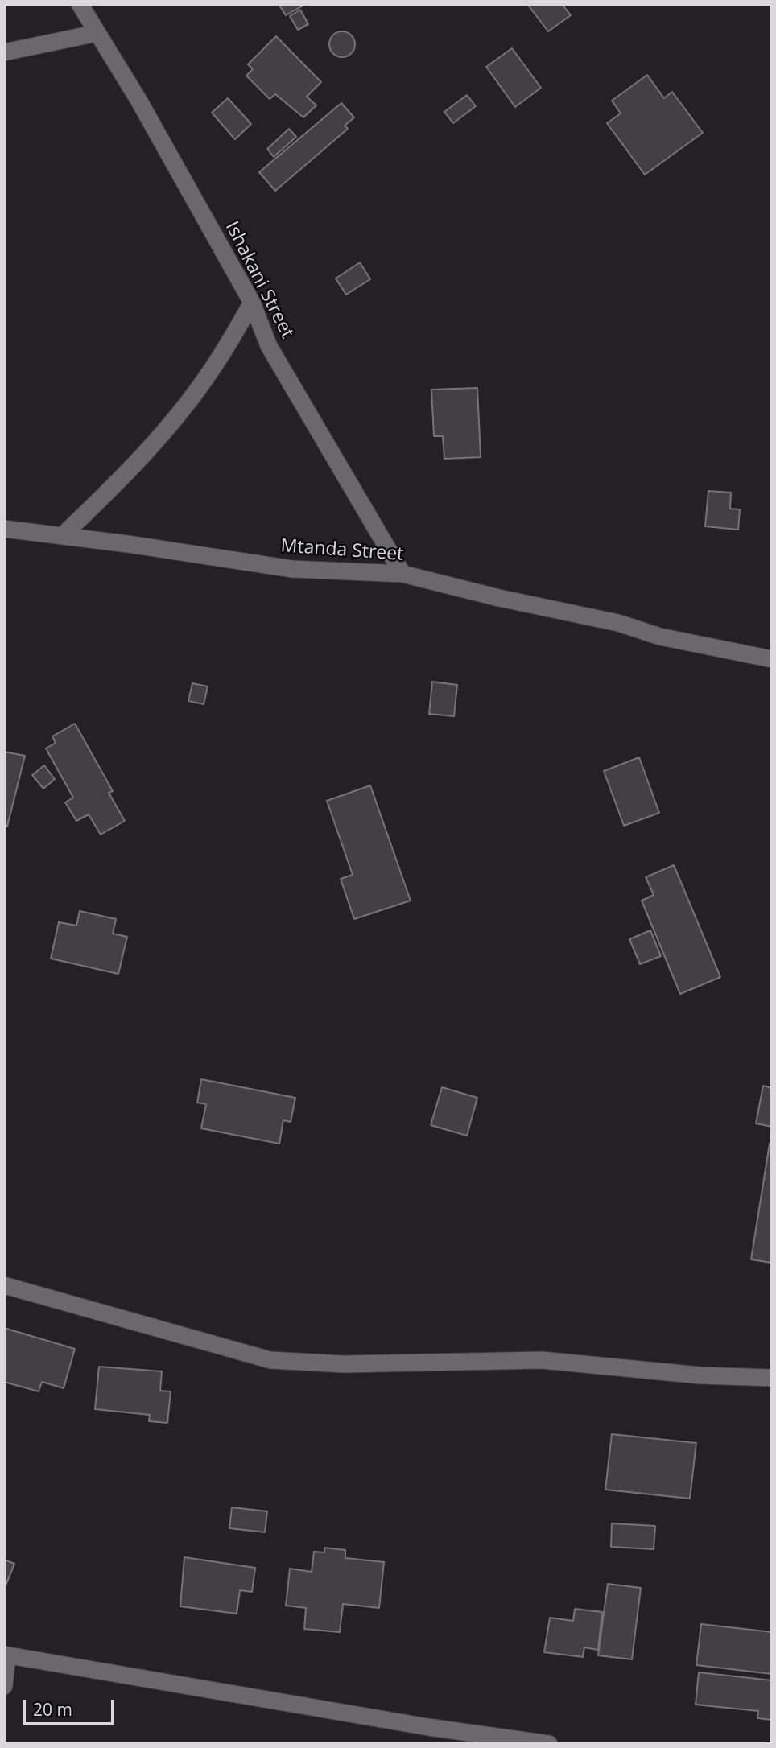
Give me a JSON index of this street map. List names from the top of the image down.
{
  "streets": {
    "street": ["Ishakani Street", "Mtanda Street"]
  },
  "crossings": [
    ["Ishakani Street", "Mtanda Street"]
  ],
  "scale_bar": "20 m"
}
